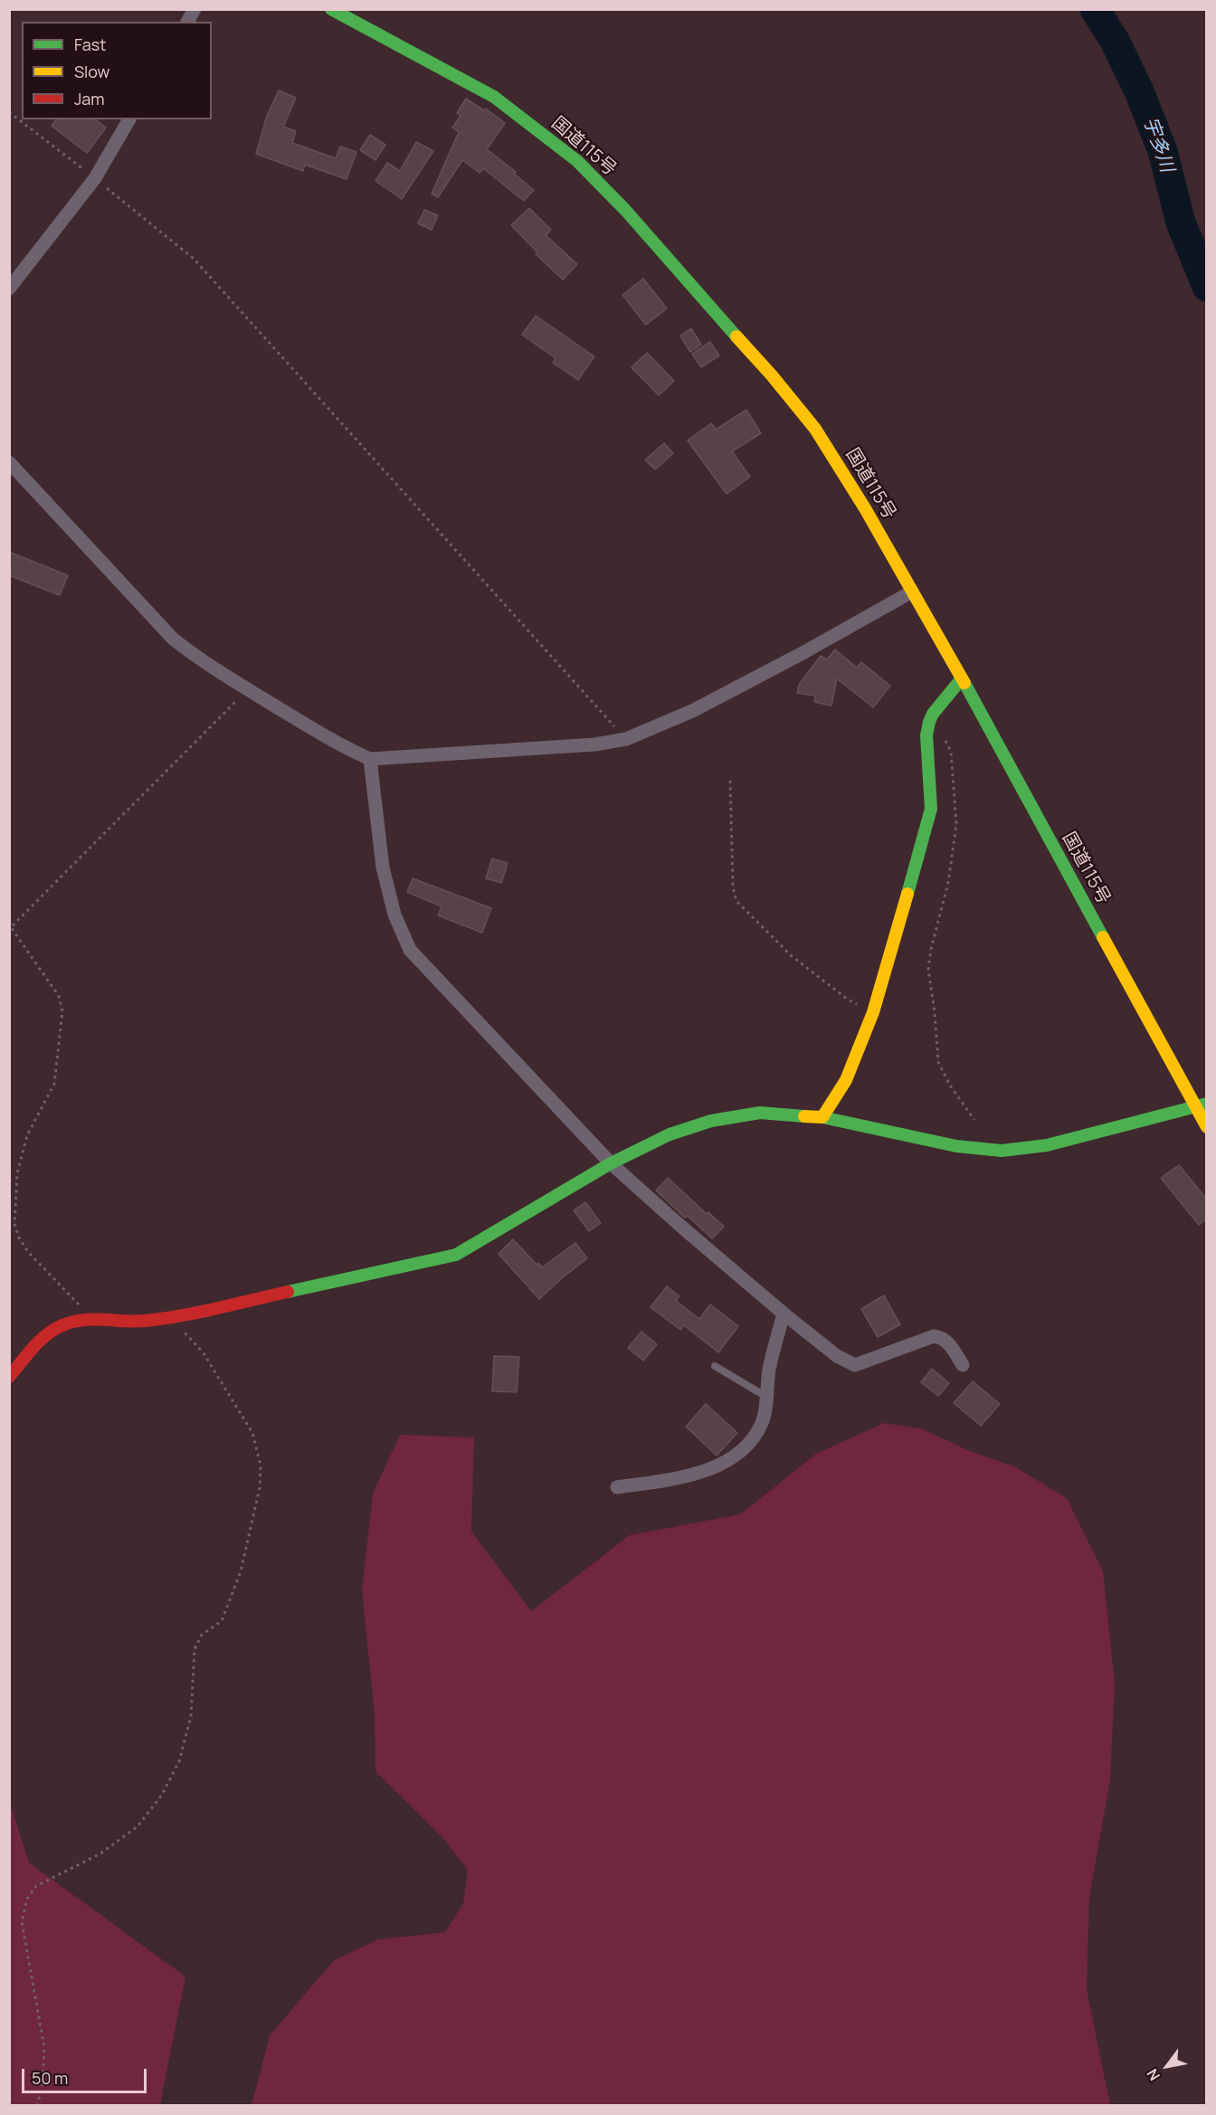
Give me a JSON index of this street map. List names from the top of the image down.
{
  "streets": {
    "main road": ["国道115号"]
  },
  "water": ["宇多川"],
  "legend": ["Fast", "Slow", "Jam"],
  "scale_bar": "50 m",
  "north": "bottom left"
}
